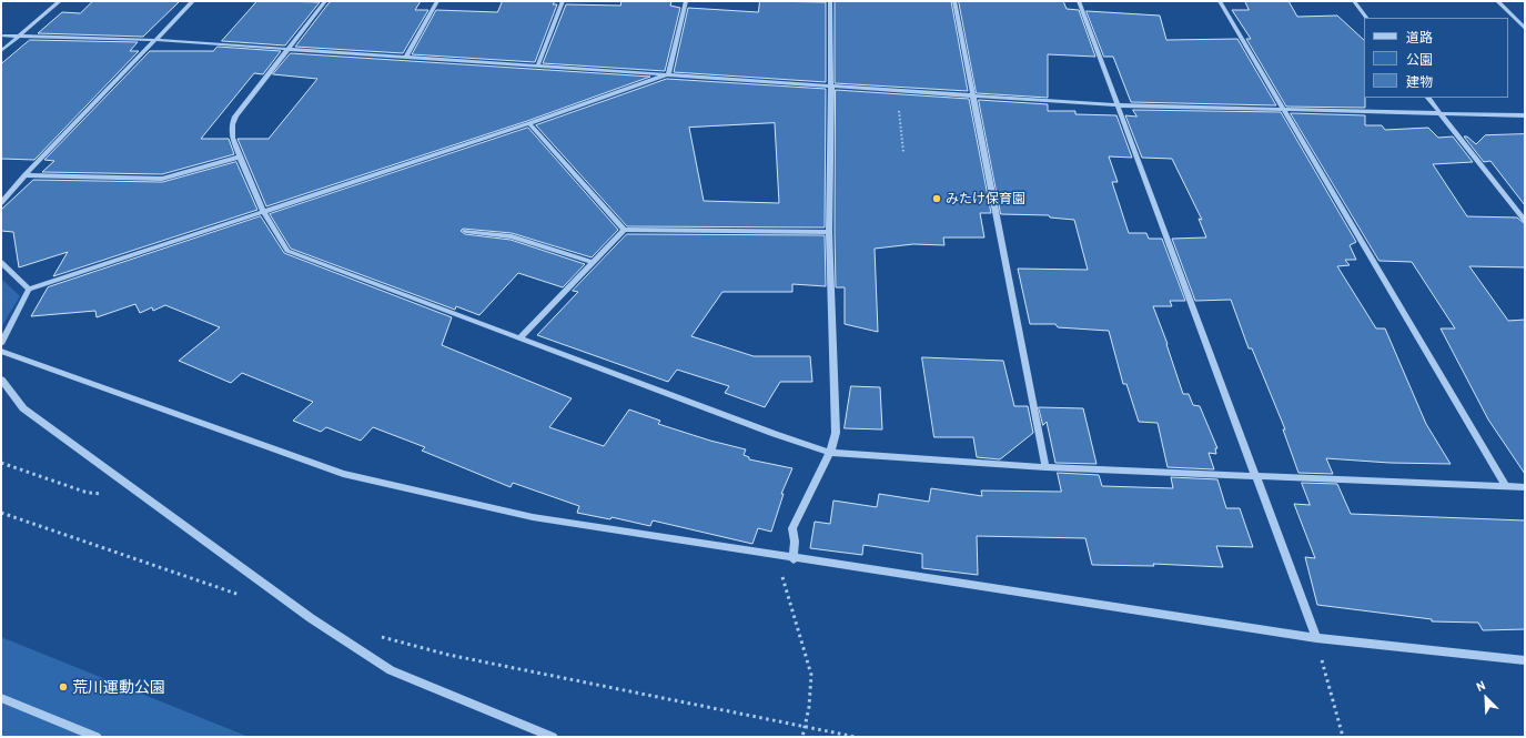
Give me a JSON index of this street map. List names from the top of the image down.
{
  "places": ["みたけ保育園", "荒川運動公園"],
  "legend": ["道路", "公園", "建物"],
  "north": "top left"
}
